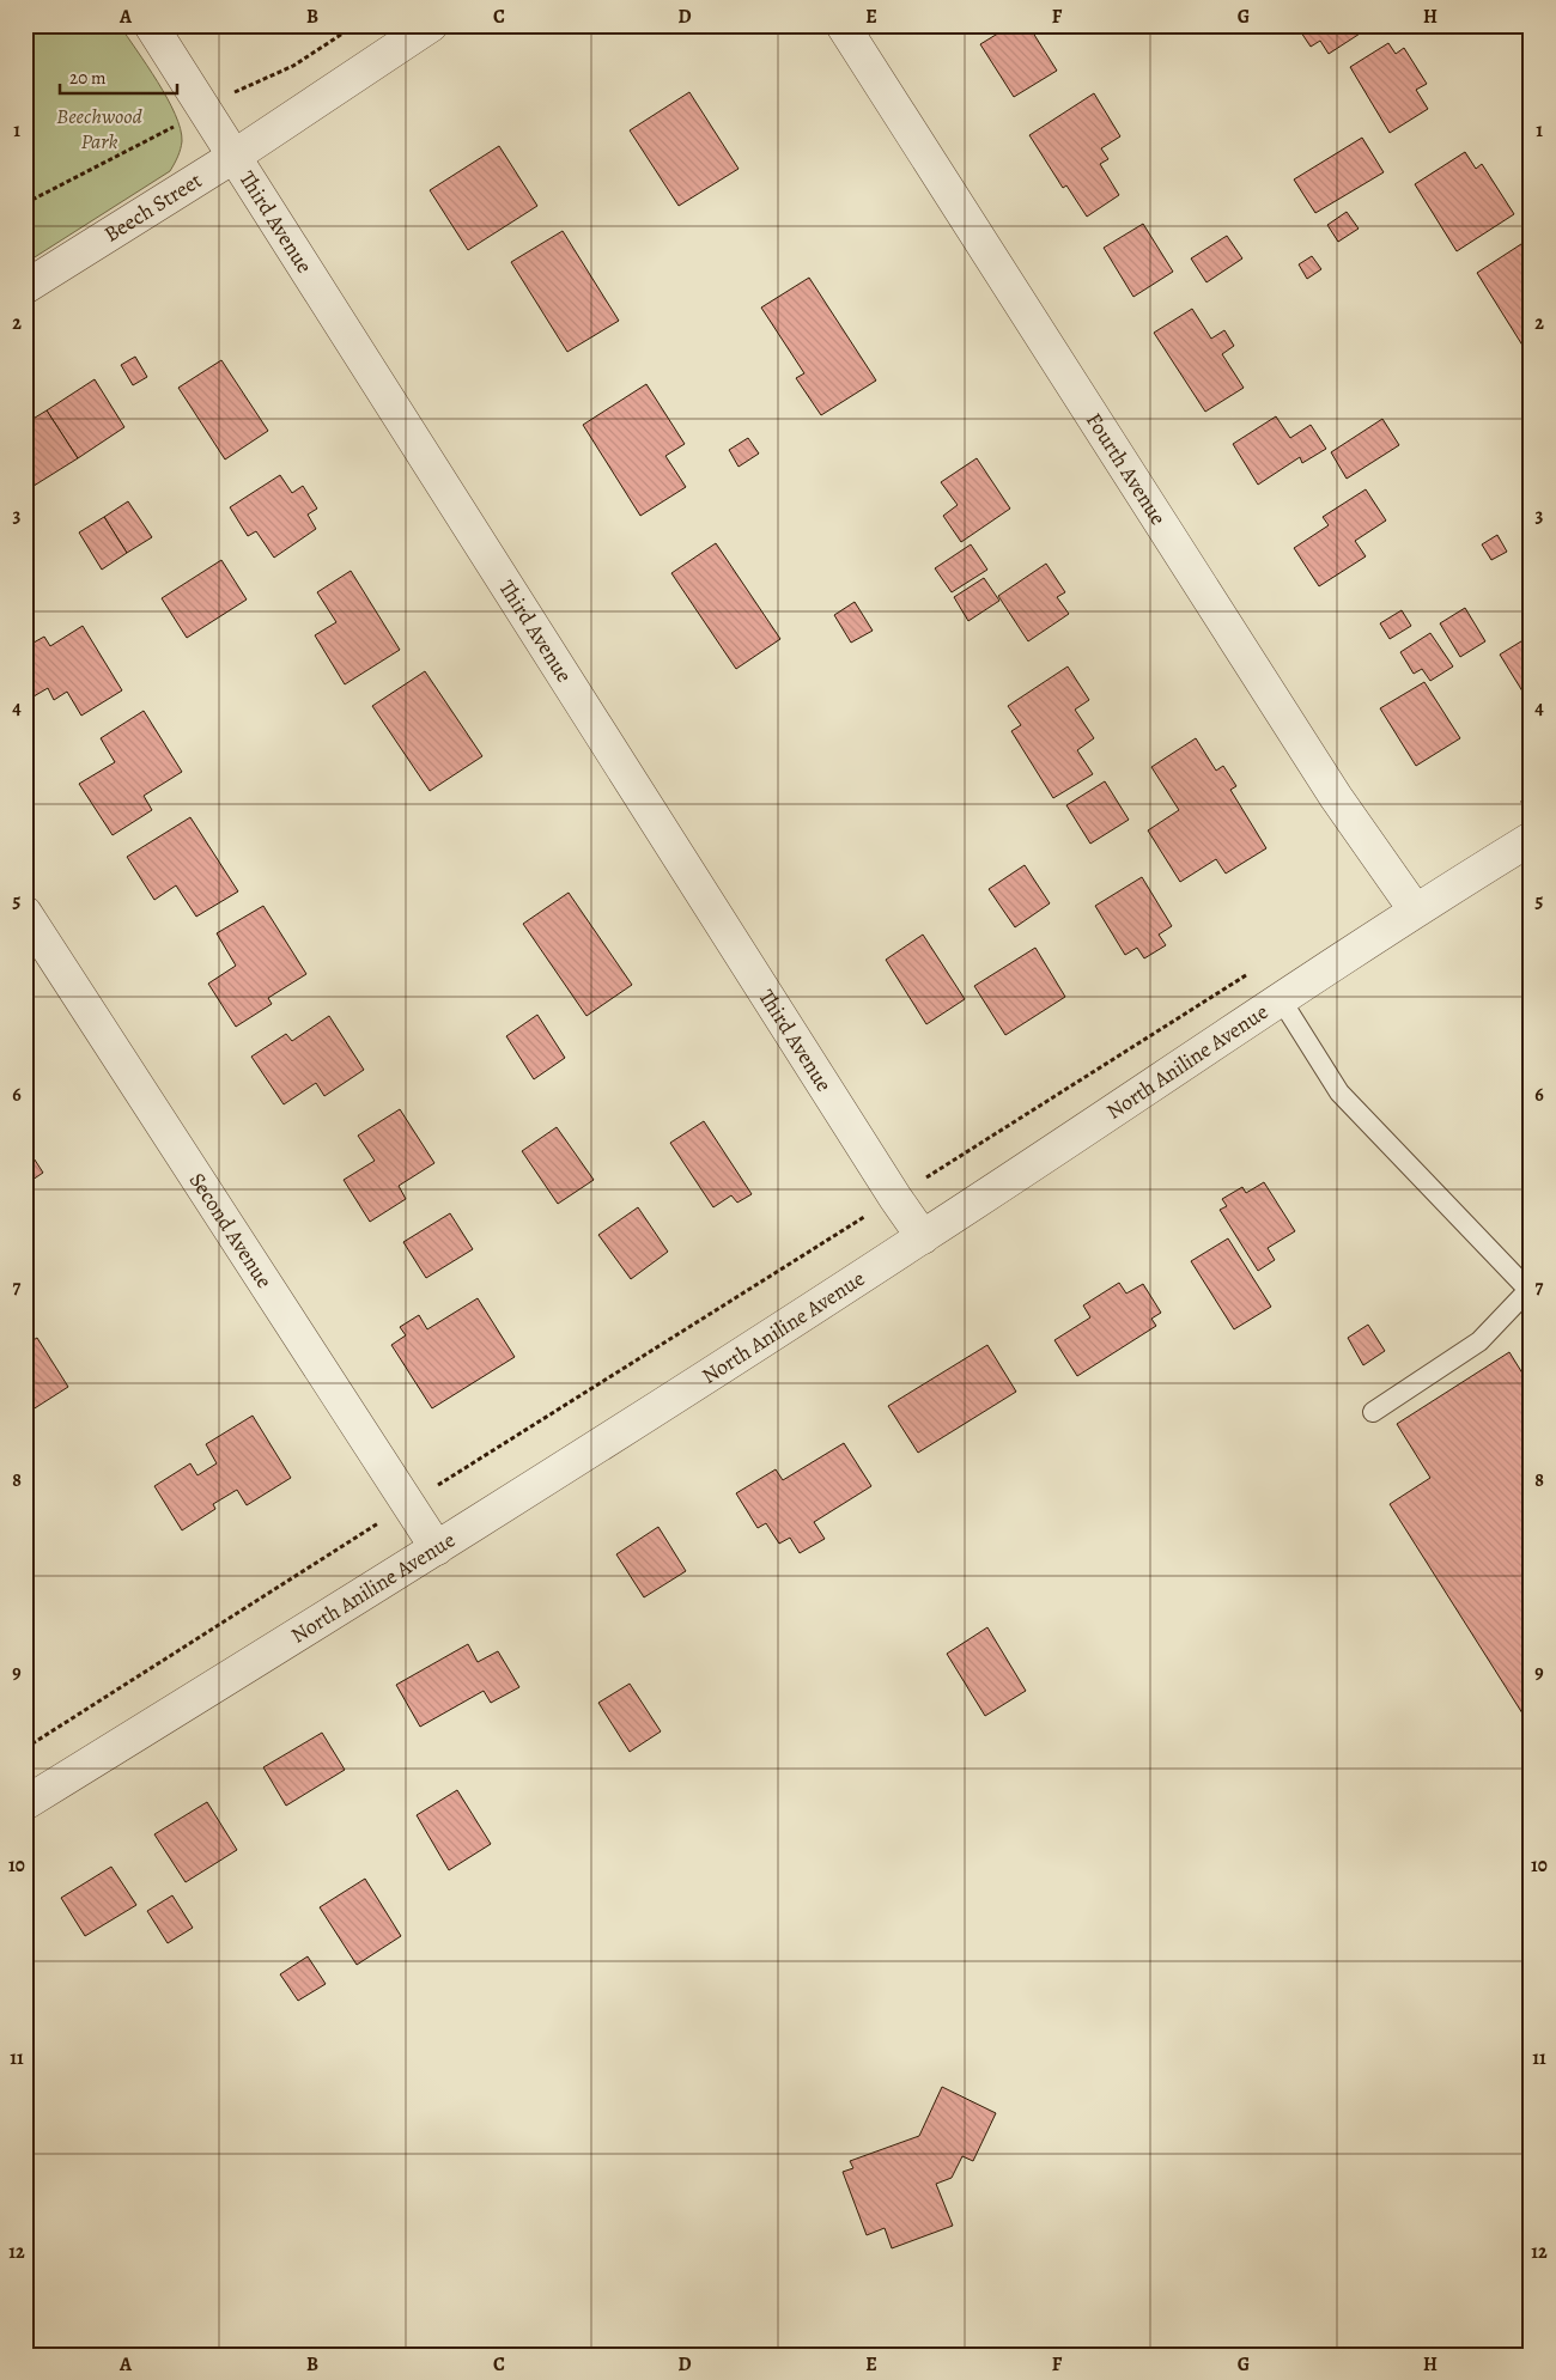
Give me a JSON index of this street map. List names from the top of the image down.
{
  "streets": {
    "street": [
      "Beech Street",
      "Third Avenue",
      "Fourth Avenue",
      "North Aniline Avenue",
      "Second Avenue"
    ]
  },
  "crossings": [
    ["Beech Street", "Third Avenue"],
    ["Third Avenue", "North Aniline Avenue"],
    ["Fourth Avenue", "North Aniline Avenue"],
    ["North Aniline Avenue", "Second Avenue"]
  ],
  "parks": ["Beechwood Park"],
  "scale_bar": "20 m",
  "grid": {
    "columns": [
      "A",
      "B",
      "C",
      "D",
      "E",
      "F",
      "G",
      "H"
    ],
    "rows": [
      "1",
      "2",
      "3",
      "4",
      "5",
      "6",
      "7",
      "8",
      "9",
      "10",
      "11",
      "12"
    ]
  }
}
